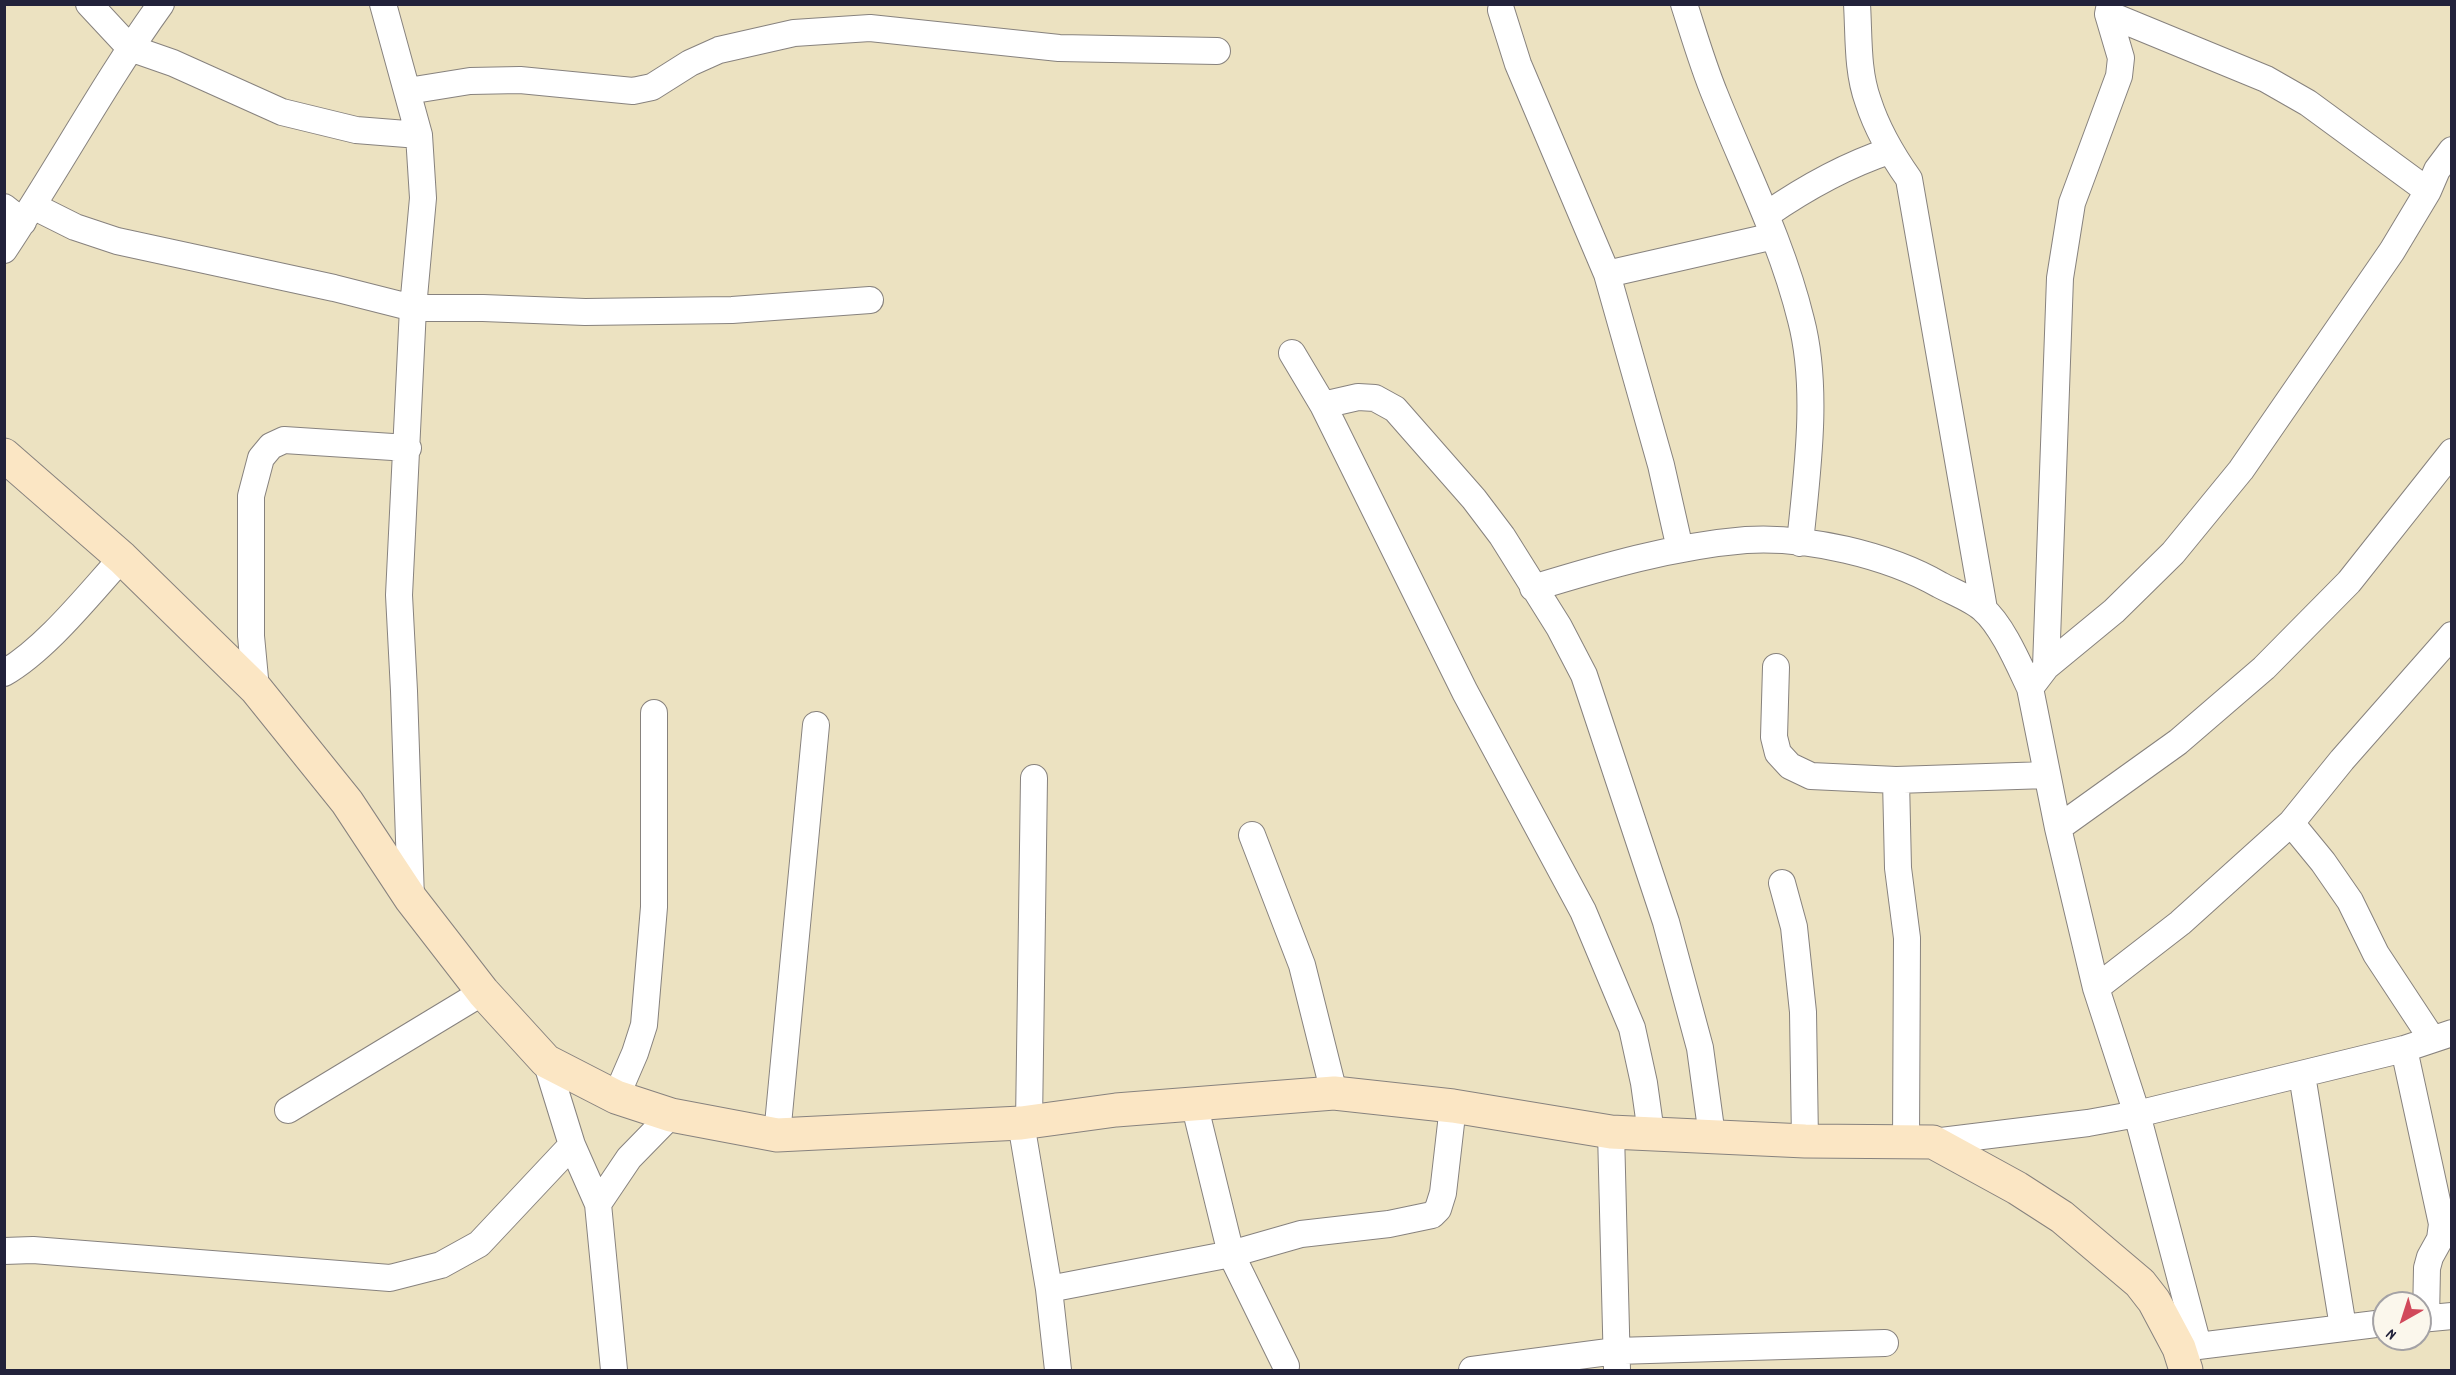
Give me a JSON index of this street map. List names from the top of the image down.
{
  "north": "bottom left"
}
